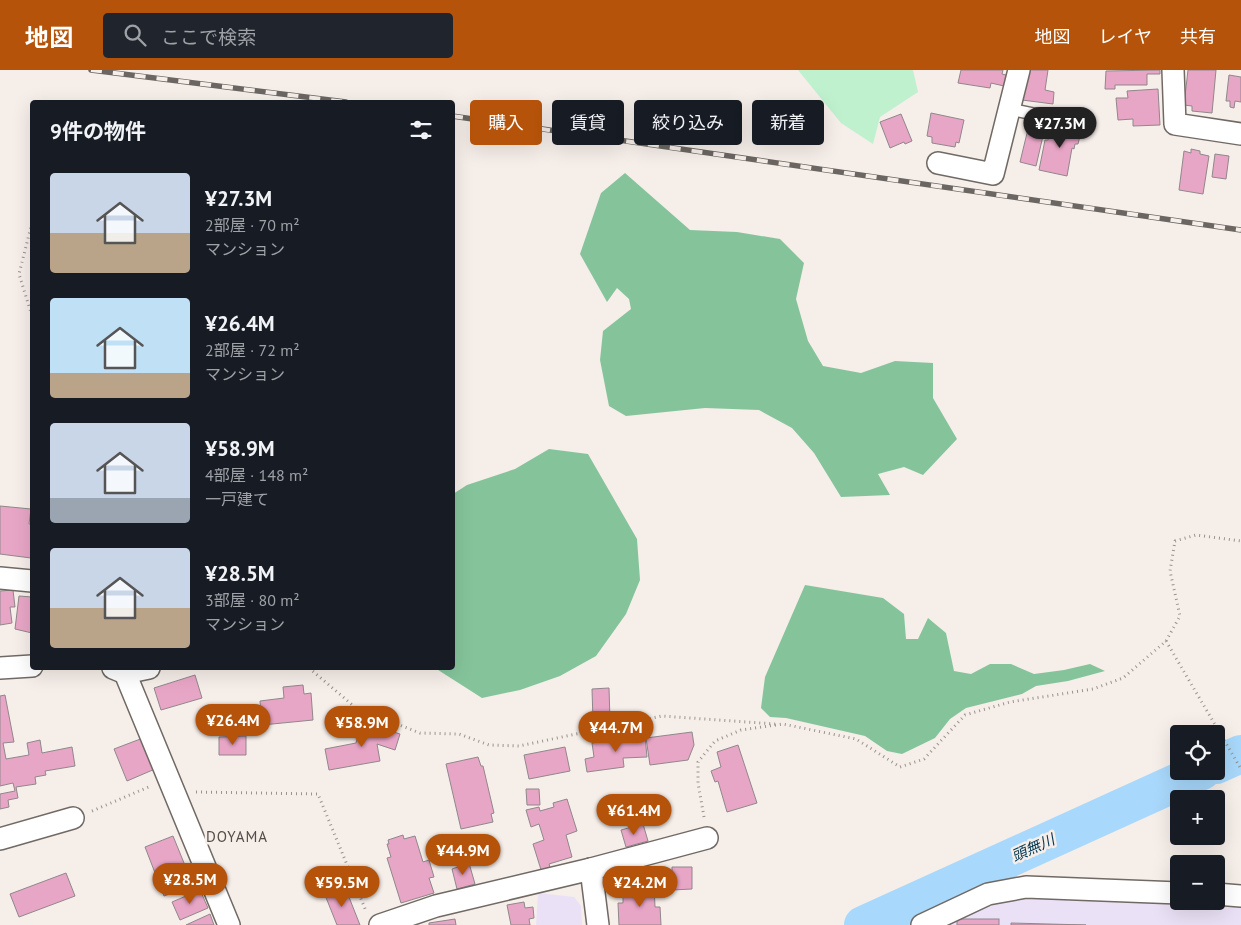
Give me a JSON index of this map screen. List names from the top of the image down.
{
  "districts": ["DOYAMA"],
  "water": ["頭無川"],
  "page": {
    "header": "地図",
    "search": "ここで検索",
    "nav": ["地図", "レイヤ", "共有"],
    "chip": [
      "購入",
      "賃貸",
      "絞り込み",
      "新着"
    ],
    "heading": "9件の物件",
    "price": [
      "¥27.3M",
      "¥26.4M",
      "¥58.9M",
      "¥44.7M",
      "¥61.4M",
      "¥44.9M",
      "¥28.5M",
      "¥59.5M",
      "¥24.2M"
    ],
    "list": [
      {
        "name": "¥27.3M",
        "note": "2部屋 · 70 m² · マンション"
      },
      {
        "name": "¥26.4M",
        "note": "2部屋 · 72 m² · マンション"
      },
      {
        "name": "¥58.9M",
        "note": "4部屋 · 148 m² · 一戸建て"
      },
      {
        "name": "¥28.5M",
        "note": "3部屋 · 80 m² · マンション"
      }
    ],
    "map_buttons": ["+", "−"]
  }
}
